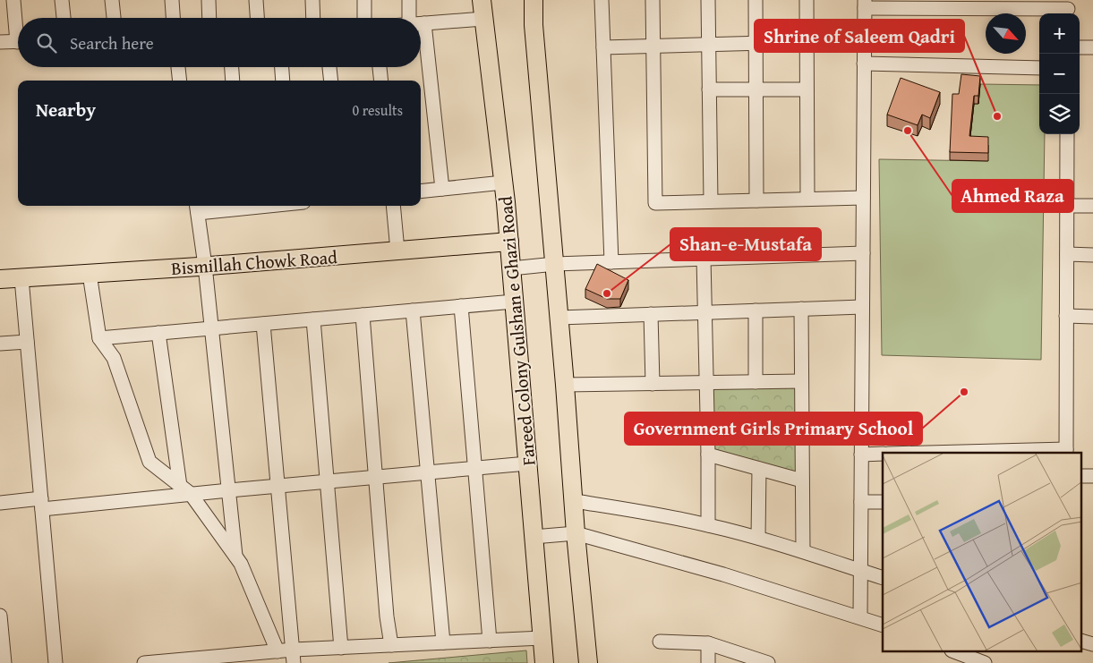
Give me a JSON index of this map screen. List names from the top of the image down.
{
  "streets": {
    "main road": ["Bismillah Chowk Road", "Fareed Colony Gulshan e Ghazi Road"]
  },
  "crossings": [
    ["Bismillah Chowk Road", "Fareed Colony Gulshan e Ghazi Road"]
  ],
  "places": [
    "Shrine of Saleem Qadri",
    "Ahmed Raza",
    "Shan-e-Mustafa",
    "Government Girls Primary School"
  ],
  "north": "bottom right",
  "page": {
    "map_buttons": ["+", "−"],
    "search": "Search here",
    "heading": ["Nearby", "0 results"]
  }
}
